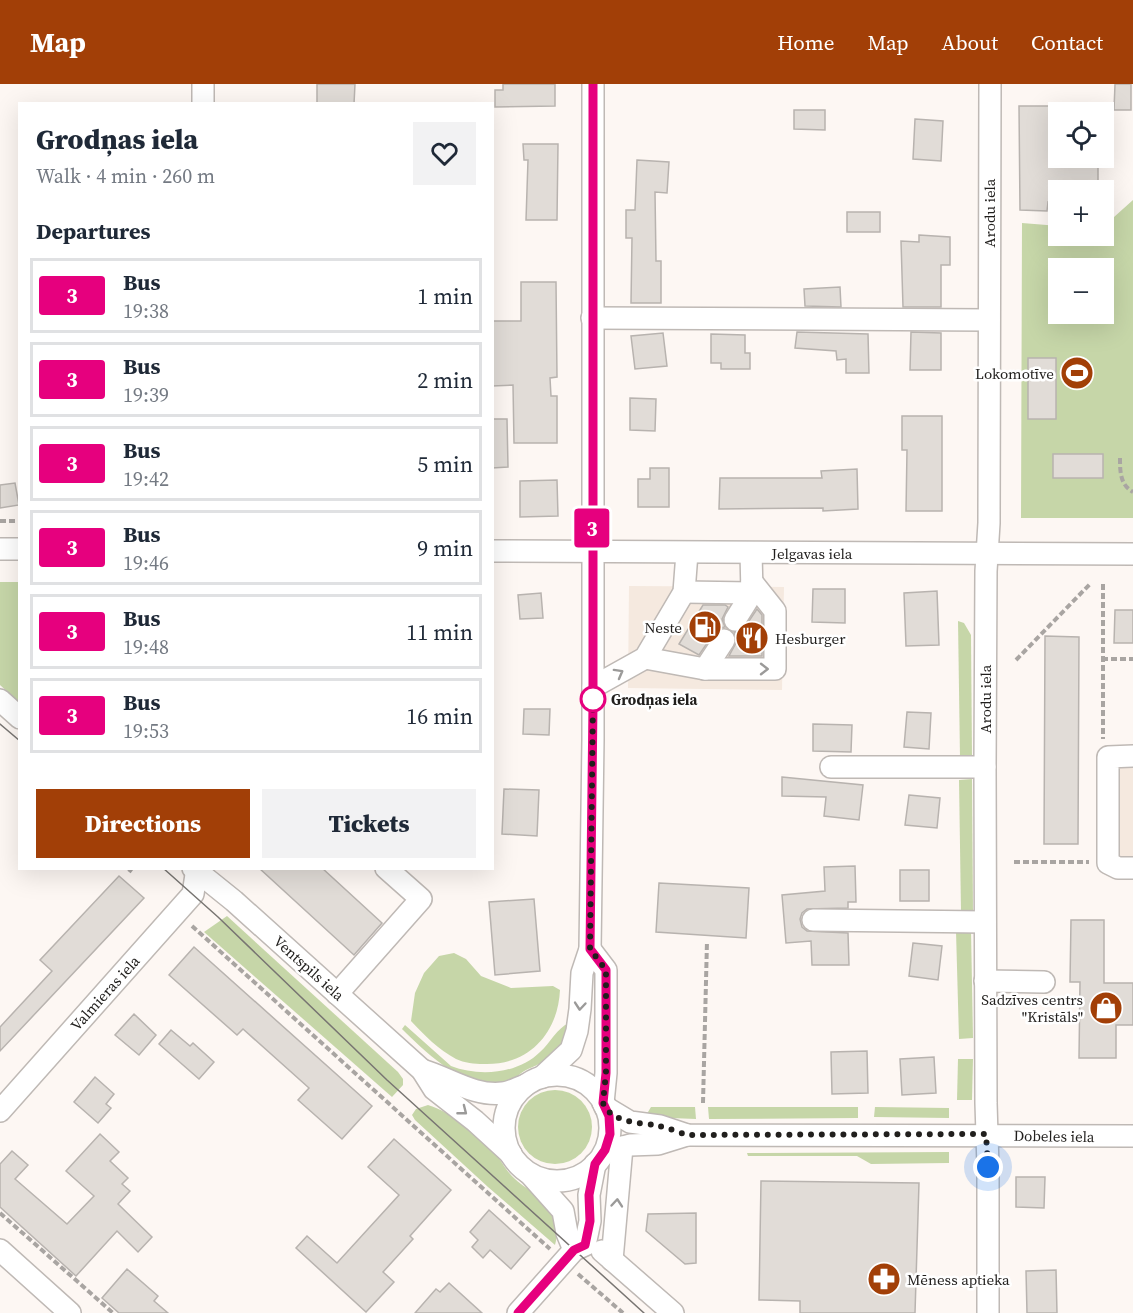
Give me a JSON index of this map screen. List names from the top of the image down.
{
  "streets": {
    "street": [
      "Arodu iela",
      "Jelgavas iela",
      "Ventspils iela",
      "Valmieras iela",
      "Dobeles iela"
    ]
  },
  "crossings": [
    ["Arodu iela", "Jelgavas iela"],
    ["Arodu iela", "Dobeles iela"]
  ],
  "places": {
    "sports": ["Lokomotīve"],
    "fuel station": ["Neste"],
    "restaurant": ["Hesburger"],
    "other": ["Grodņas iela"],
    "shop": ["Sadzīves centrs \"Kristāls\""],
    "pharmacy": ["Mēness aptieka"]
  },
  "lines": ["bus line 3"],
  "page": {
    "header": "Map",
    "nav": [
      "Home",
      "Map",
      "About",
      "Contact"
    ],
    "on_map": "3",
    "map_buttons": ["+", "−"],
    "heading": [
      ["Grodņas iela", "Walk · 4 min · 260 m"],
      "Departures"
    ],
    "list": [
      {
        "mark": "3",
        "name": "Bus",
        "note": "19:38",
        "value": "1 min"
      },
      {
        "mark": "3",
        "name": "Bus",
        "note": "19:39",
        "value": "2 min"
      },
      {
        "mark": "3",
        "name": "Bus",
        "note": "19:42",
        "value": "5 min"
      },
      {
        "mark": "3",
        "name": "Bus",
        "note": "19:46",
        "value": "9 min"
      },
      {
        "mark": "3",
        "name": "Bus",
        "note": "19:48",
        "value": "11 min"
      },
      {
        "mark": "3",
        "name": "Bus",
        "note": "19:53",
        "value": "16 min"
      }
    ],
    "buttons": ["Directions", "Tickets"]
  }
}
